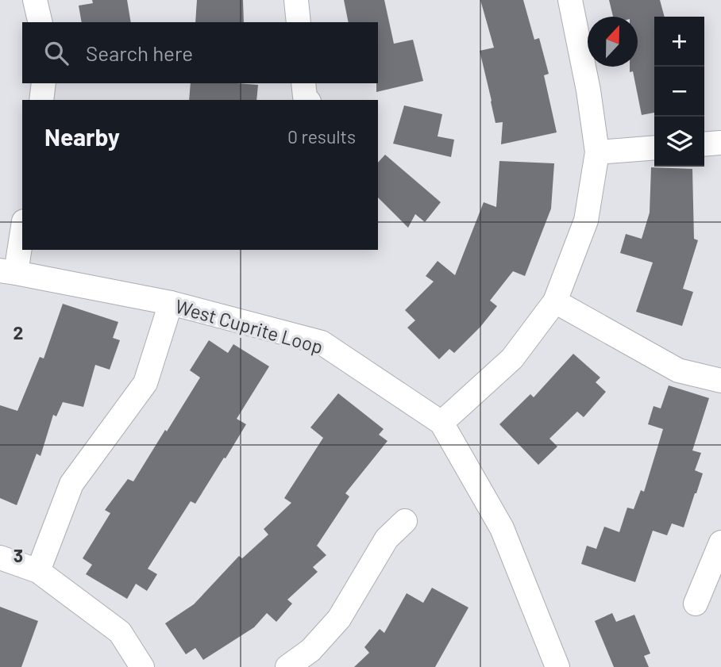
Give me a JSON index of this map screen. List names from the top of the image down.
{
  "streets": {
    "street": ["West Cuprite Loop"]
  },
  "north": "top",
  "page": {
    "map_buttons": ["+", "−"],
    "search": "Search here",
    "heading": ["Nearby", "0 results"]
  },
  "grid": {
    "rows": ["2", "3"]
  }
}
